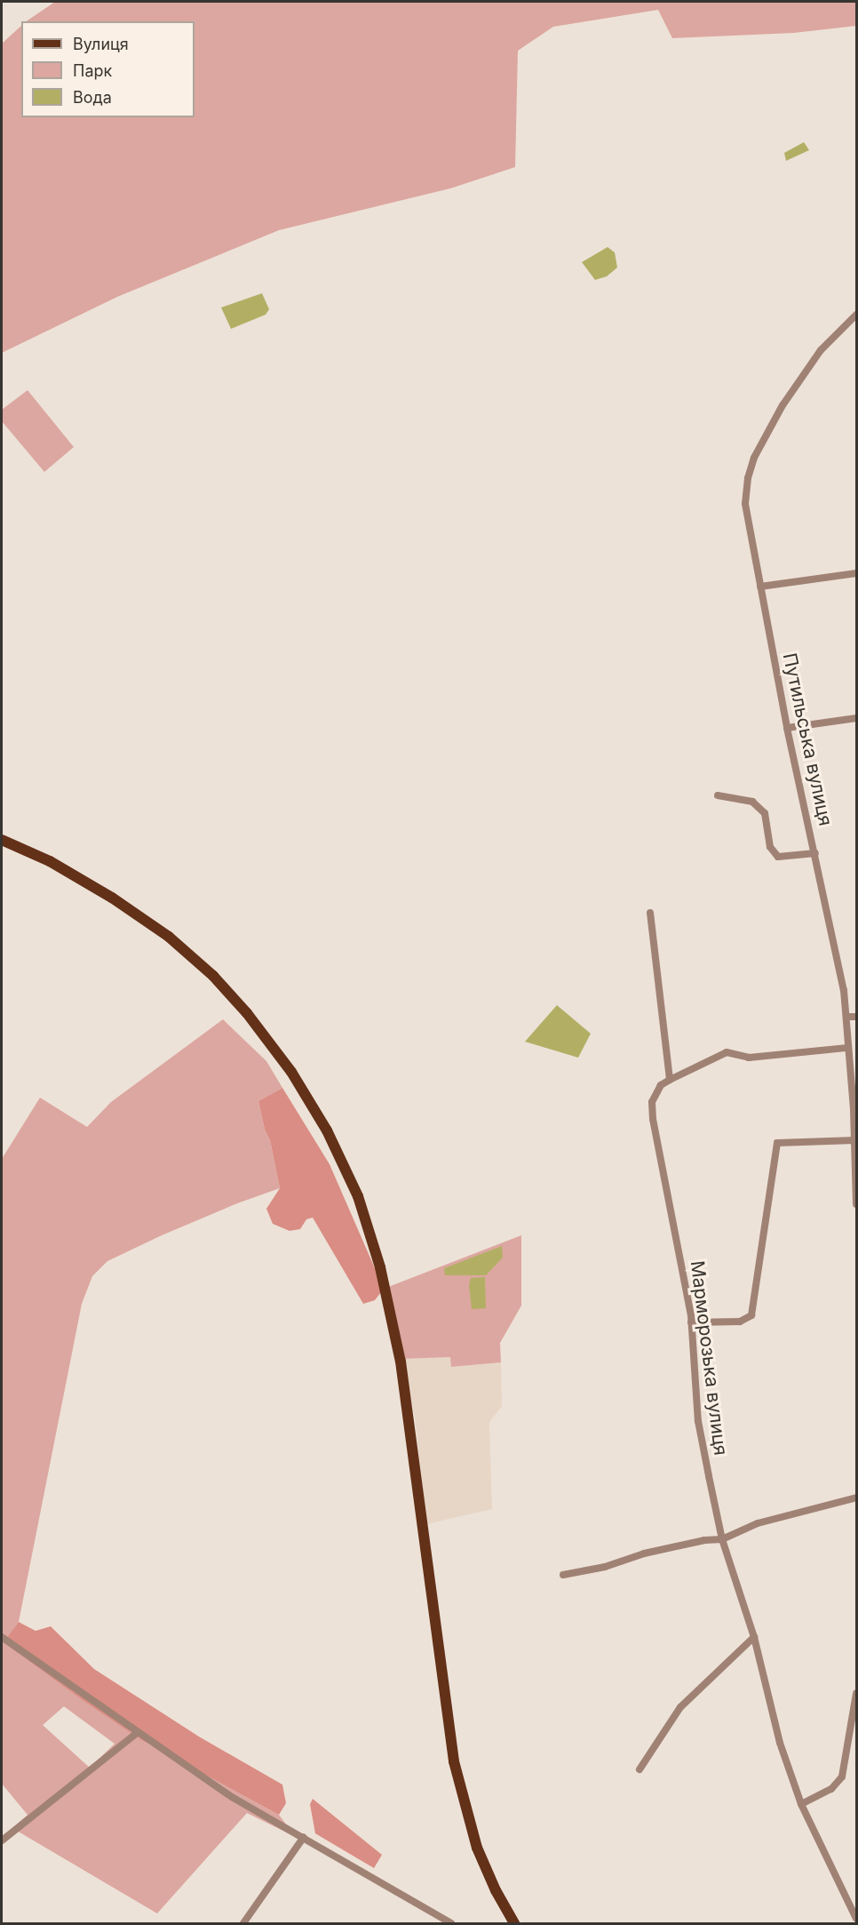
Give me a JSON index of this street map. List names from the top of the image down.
{
  "streets": {
    "street": ["Путильська вулиця", "Марморозька вулиця"]
  },
  "legend": ["Вулиця", "Парк", "Вода"]
}
